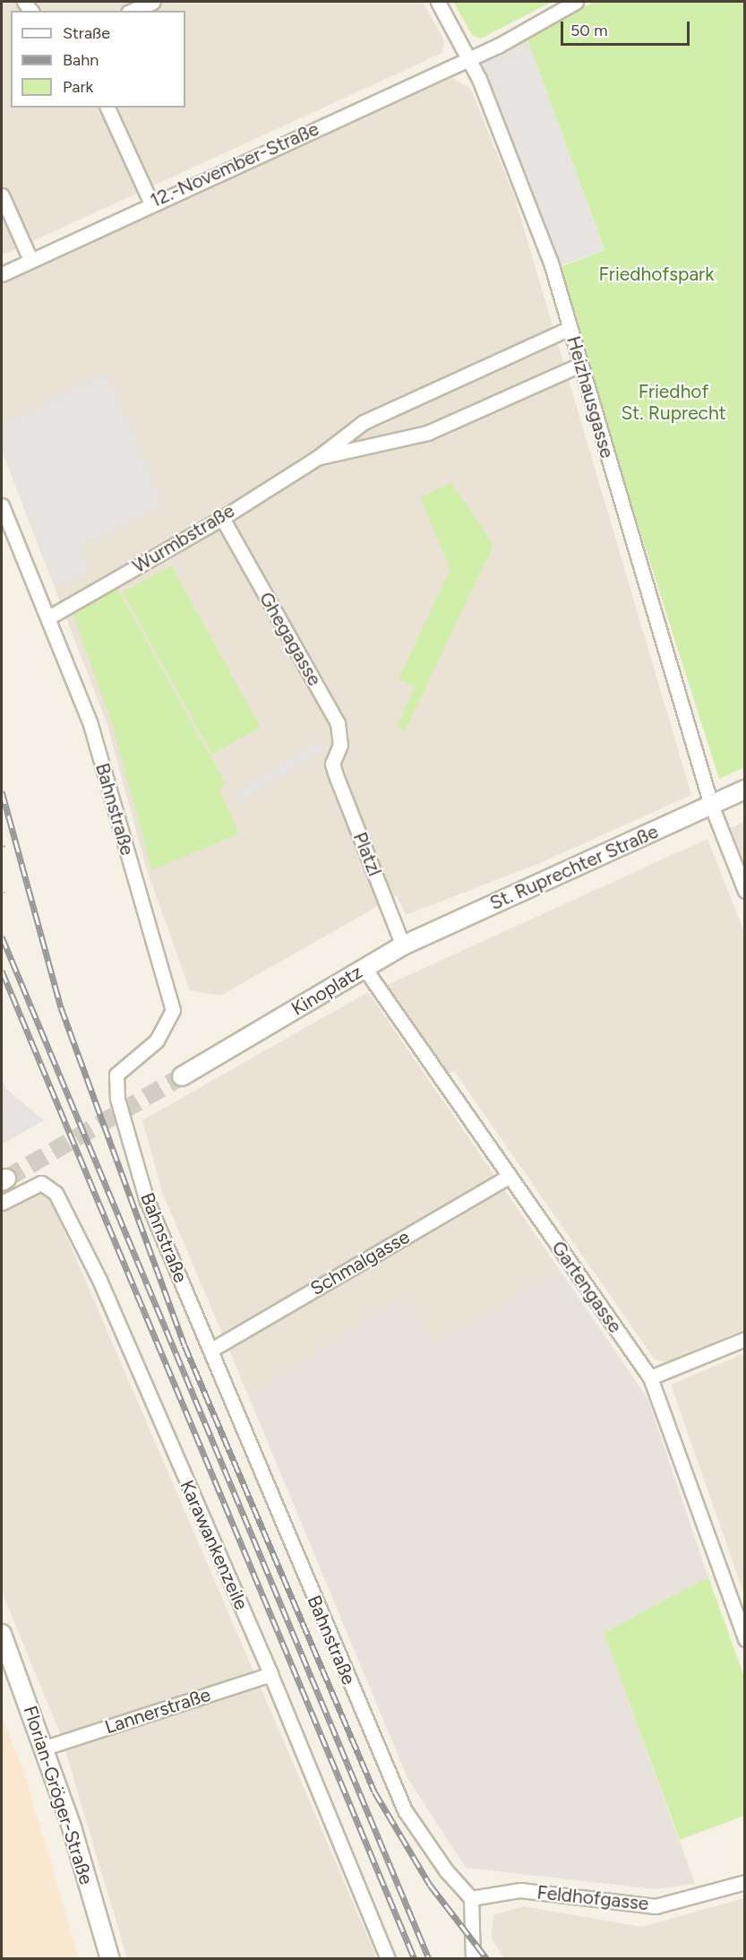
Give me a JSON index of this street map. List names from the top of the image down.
{
  "streets": {
    "street": [
      "12.-November-Straße",
      "Heizhausgasse",
      "Wurmbstraße",
      "Ghegagasse",
      "Bahnstraße",
      "Platzl",
      "St. Ruprechter Straße",
      "Kinoplatz",
      "Schmalgasse",
      "Gartengasse",
      "Karawankenzeile",
      "Lannerstraße",
      "Florian-Gröger-Straße",
      "Feldhofgasse"
    ]
  },
  "crossings": [
    ["12.-November-Straße", "Heizhausgasse"],
    ["Heizhausgasse", "Wurmbstraße"],
    ["Heizhausgasse", "St. Ruprechter Straße"],
    ["Wurmbstraße", "Ghegagasse"],
    ["Wurmbstraße", "Bahnstraße"],
    ["Ghegagasse", "Platzl"],
    ["Bahnstraße", "Schmalgasse"],
    ["Bahnstraße", "Feldhofgasse"],
    ["Platzl", "St. Ruprechter Straße"],
    ["Platzl", "Kinoplatz"],
    ["St. Ruprechter Straße", "Kinoplatz"],
    ["Kinoplatz", "Gartengasse"],
    ["Schmalgasse", "Gartengasse"],
    ["Karawankenzeile", "Lannerstraße"],
    ["Lannerstraße", "Florian-Gröger-Straße"]
  ],
  "parks": ["Friedhofspark", "Friedhof St. Ruprecht"],
  "legend": ["Straße", "Bahn", "Park"],
  "scale_bar": "50 m"
}
